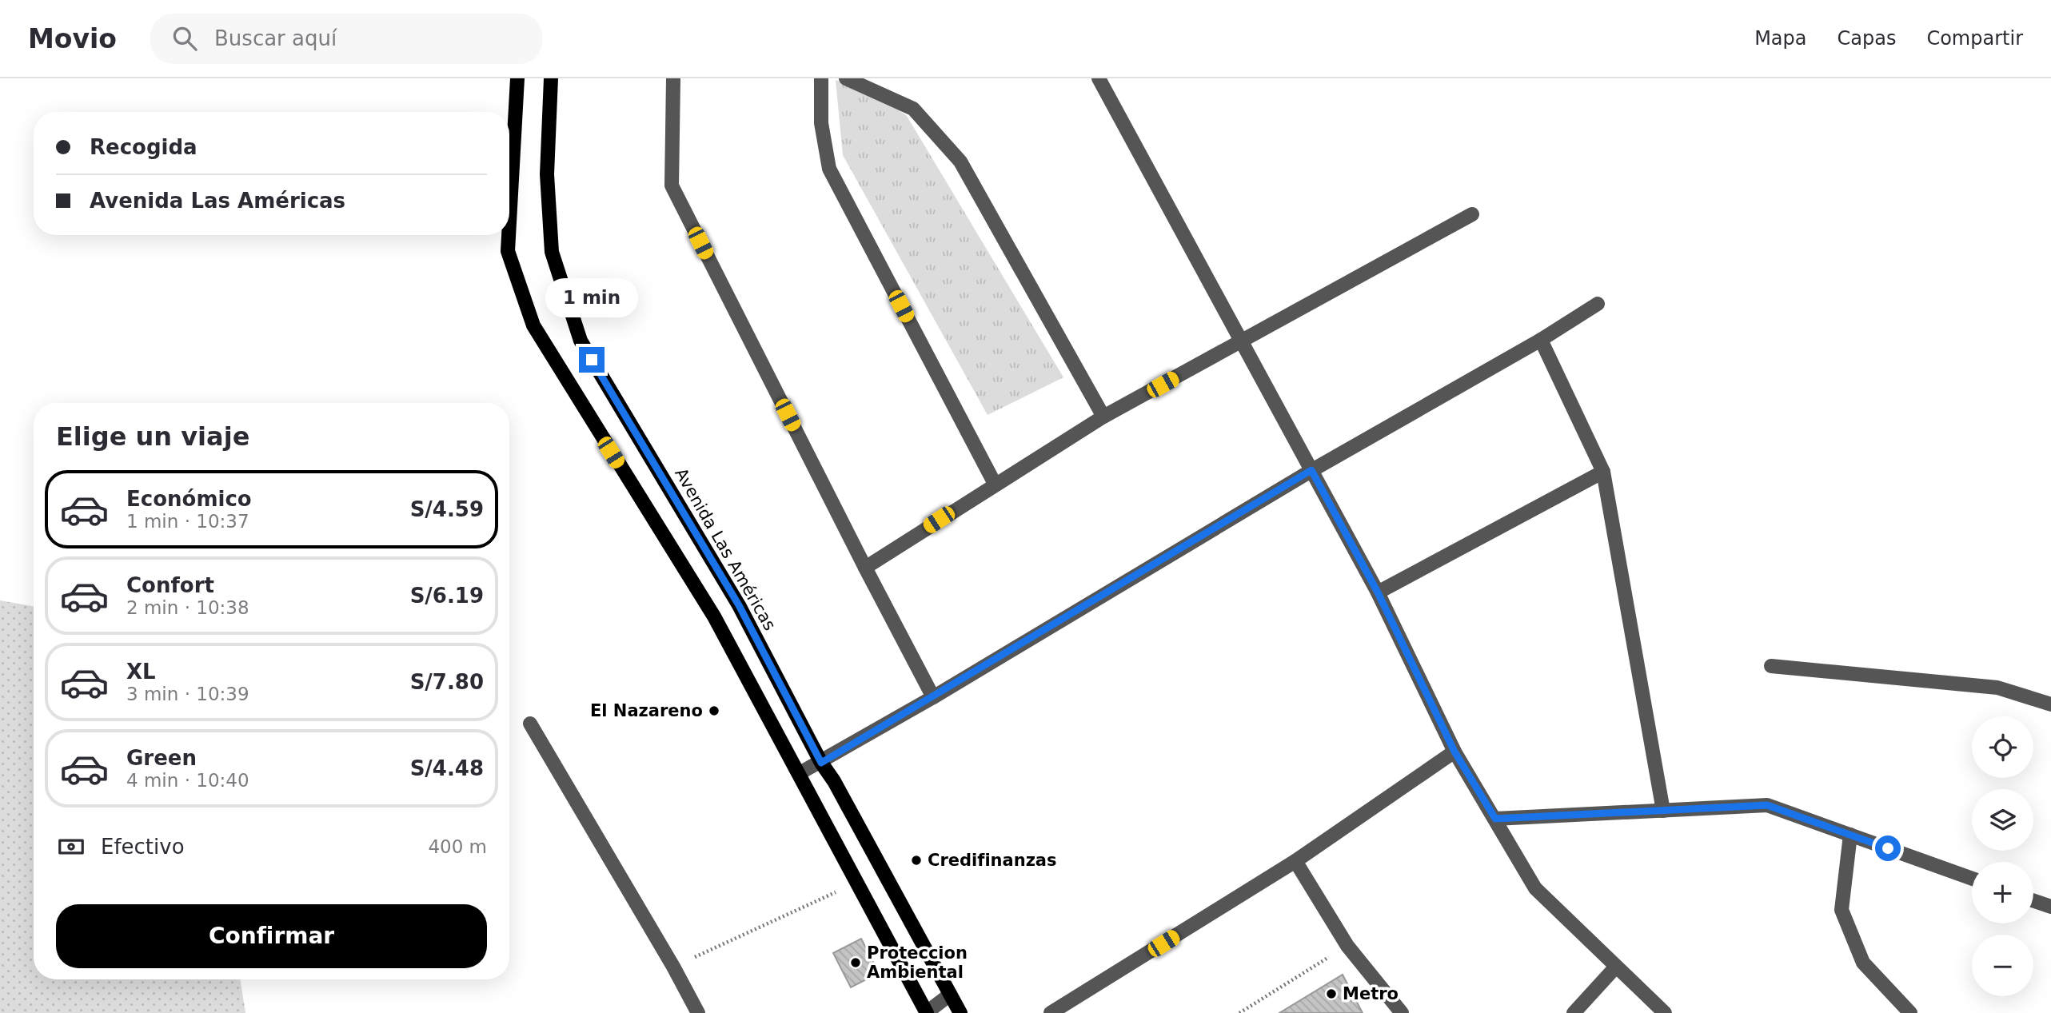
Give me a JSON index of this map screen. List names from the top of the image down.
{
  "streets": {
    "main road": ["Avenida Las Américas"]
  },
  "places": [
    "El Nazareno",
    "Credifinanzas",
    "Proteccion Ambiental",
    "Metro"
  ],
  "page": {
    "header": "Movio",
    "search": "Buscar aquí",
    "nav": ["Mapa", "Capas", "Compartir"],
    "banner": ["Recogida", "Avenida Las Américas"],
    "bubble": "1 min",
    "heading": "Elige un viaje",
    "list": [
      {
        "name": "Económico",
        "note": "1 min · 10:37",
        "value": "S/4.59"
      },
      {
        "name": "Confort",
        "note": "2 min · 10:38",
        "value": "S/6.19"
      },
      {
        "name": "XL",
        "note": "3 min · 10:39",
        "value": "S/7.80"
      },
      {
        "name": "Green",
        "note": "4 min · 10:40",
        "value": "S/4.48"
      }
    ],
    "map_buttons": ["+", "−"],
    "pay": ["Efectivo", "400 m"],
    "buttons": "Confirmar"
  }
}
